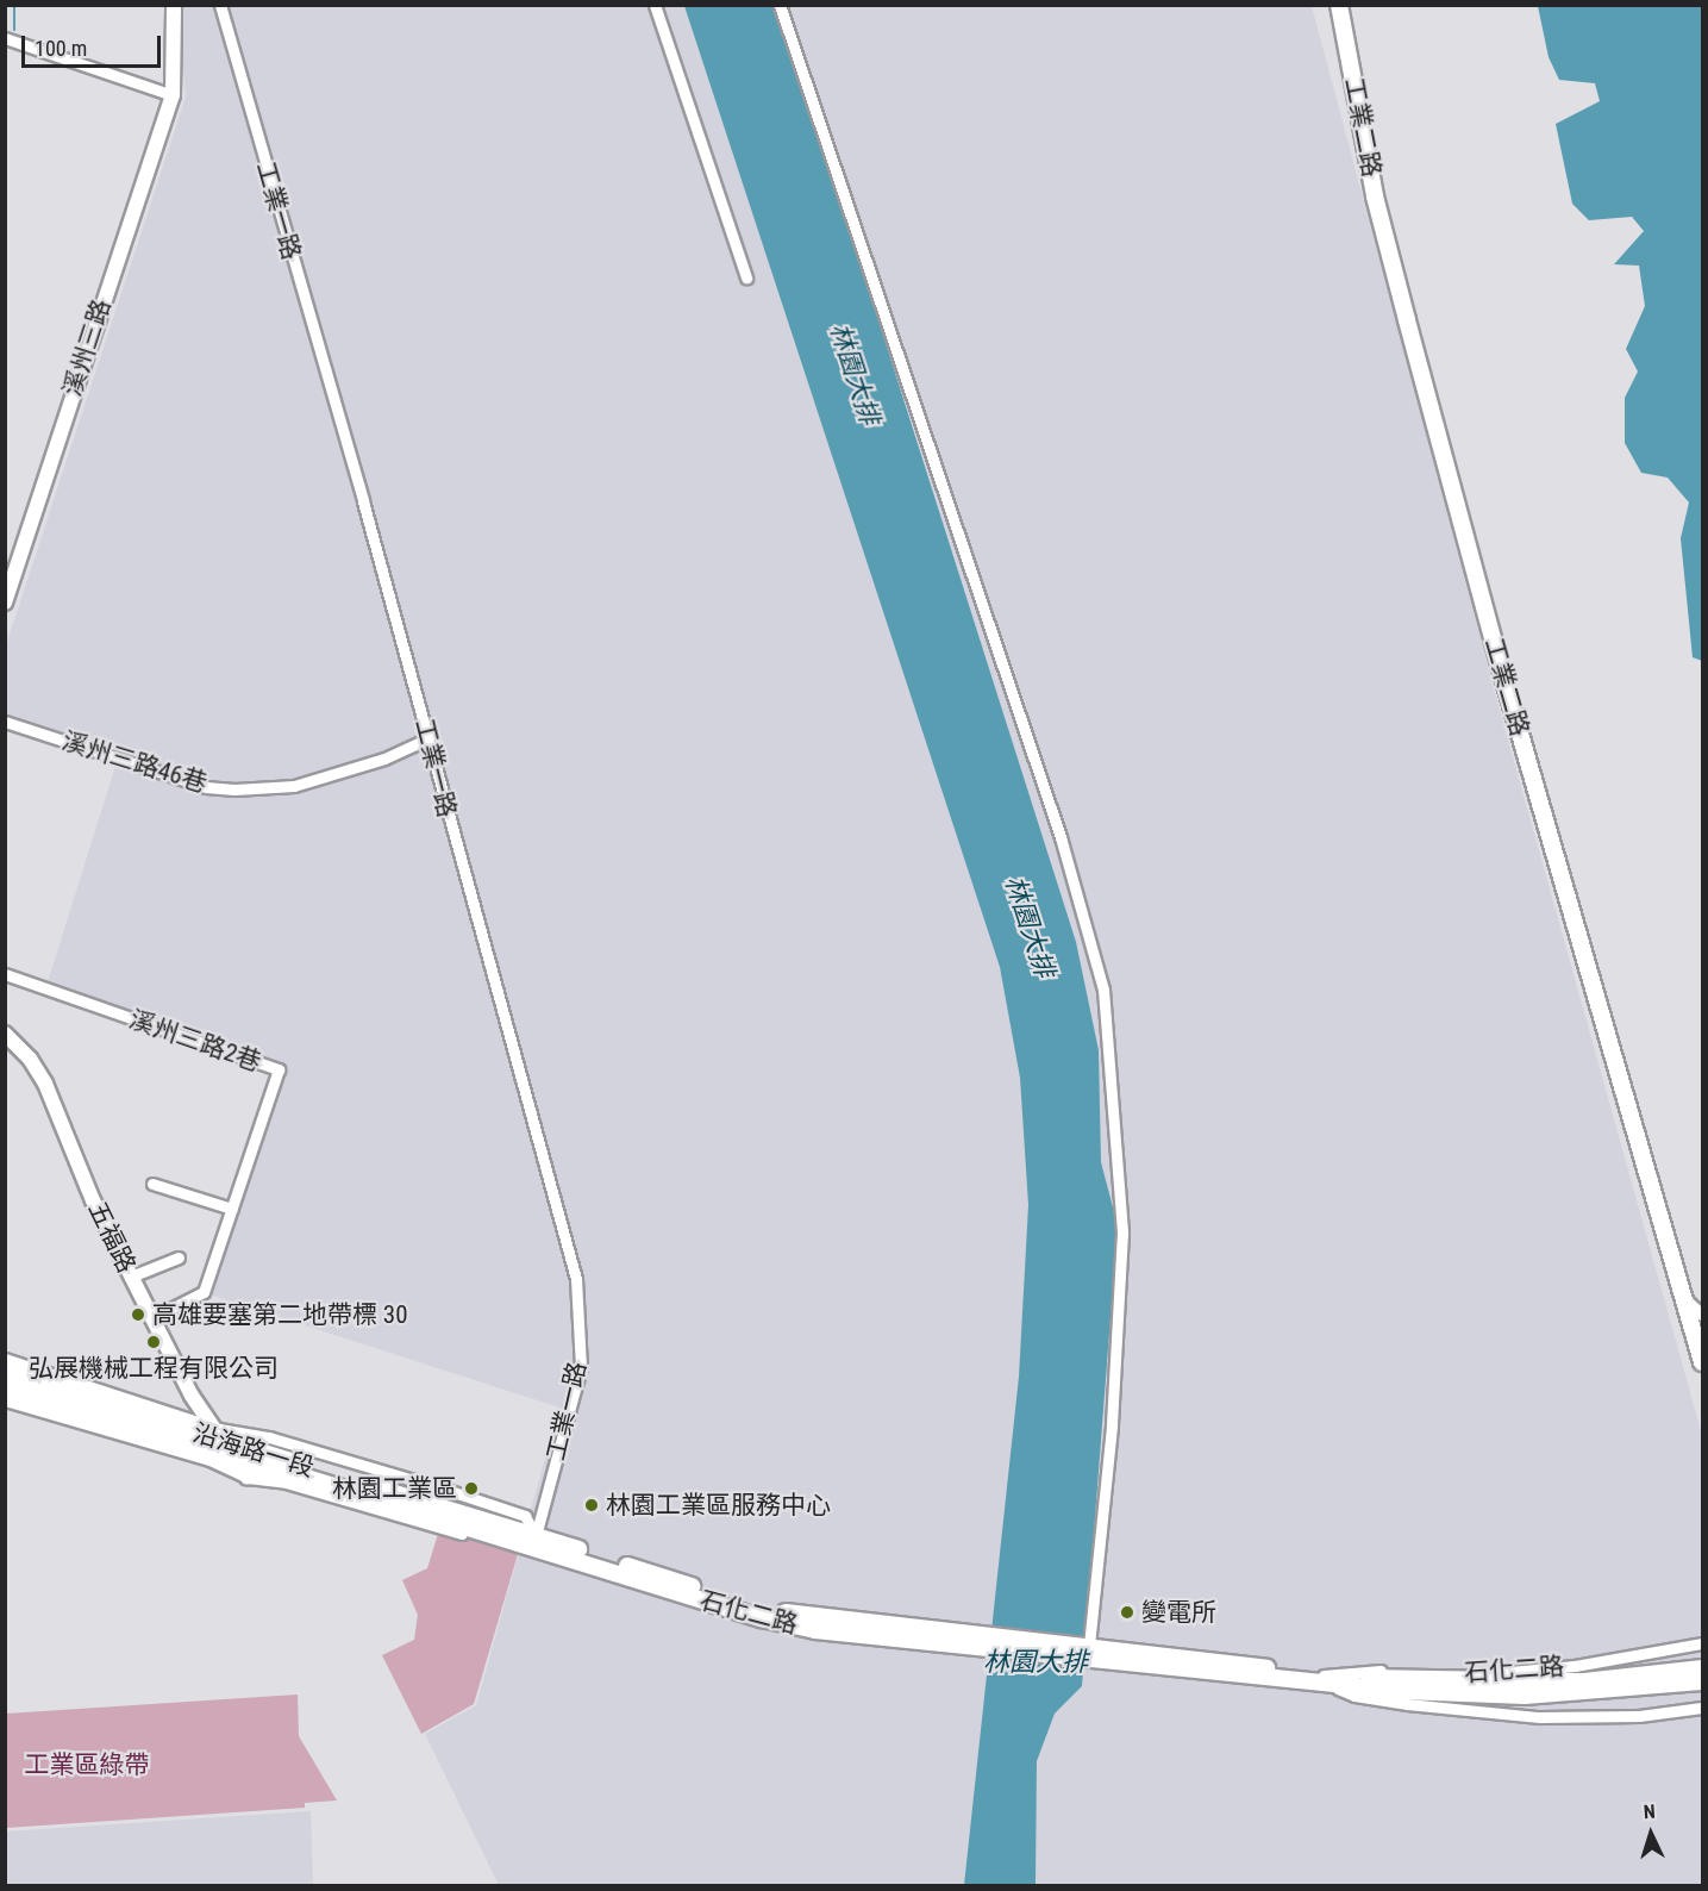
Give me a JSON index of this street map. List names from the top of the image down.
{
  "streets": {
    "main road": ["工業二路", "沿海路一段", "石化二路"],
    "street": [
      "工業一路",
      "溪州三路",
      "溪州三路46巷",
      "溪州三路2巷",
      "五福路"
    ]
  },
  "crossings": [
    ["工業一路", "溪州三路46巷"],
    ["工業一路", "沿海路一段"],
    ["工業一路", "石化二路"],
    ["五福路", "沿海路一段"],
    ["沿海路一段", "石化二路"]
  ],
  "water": ["林園大排"],
  "parks": ["工業區綠帶"],
  "places": [
    "高雄要塞第二地帶標 30",
    "弘展機械工程有限公司",
    "林園工業區",
    "林園工業區服務中心",
    "變電所"
  ],
  "scale_bar": "100 m",
  "north": "top"
}
